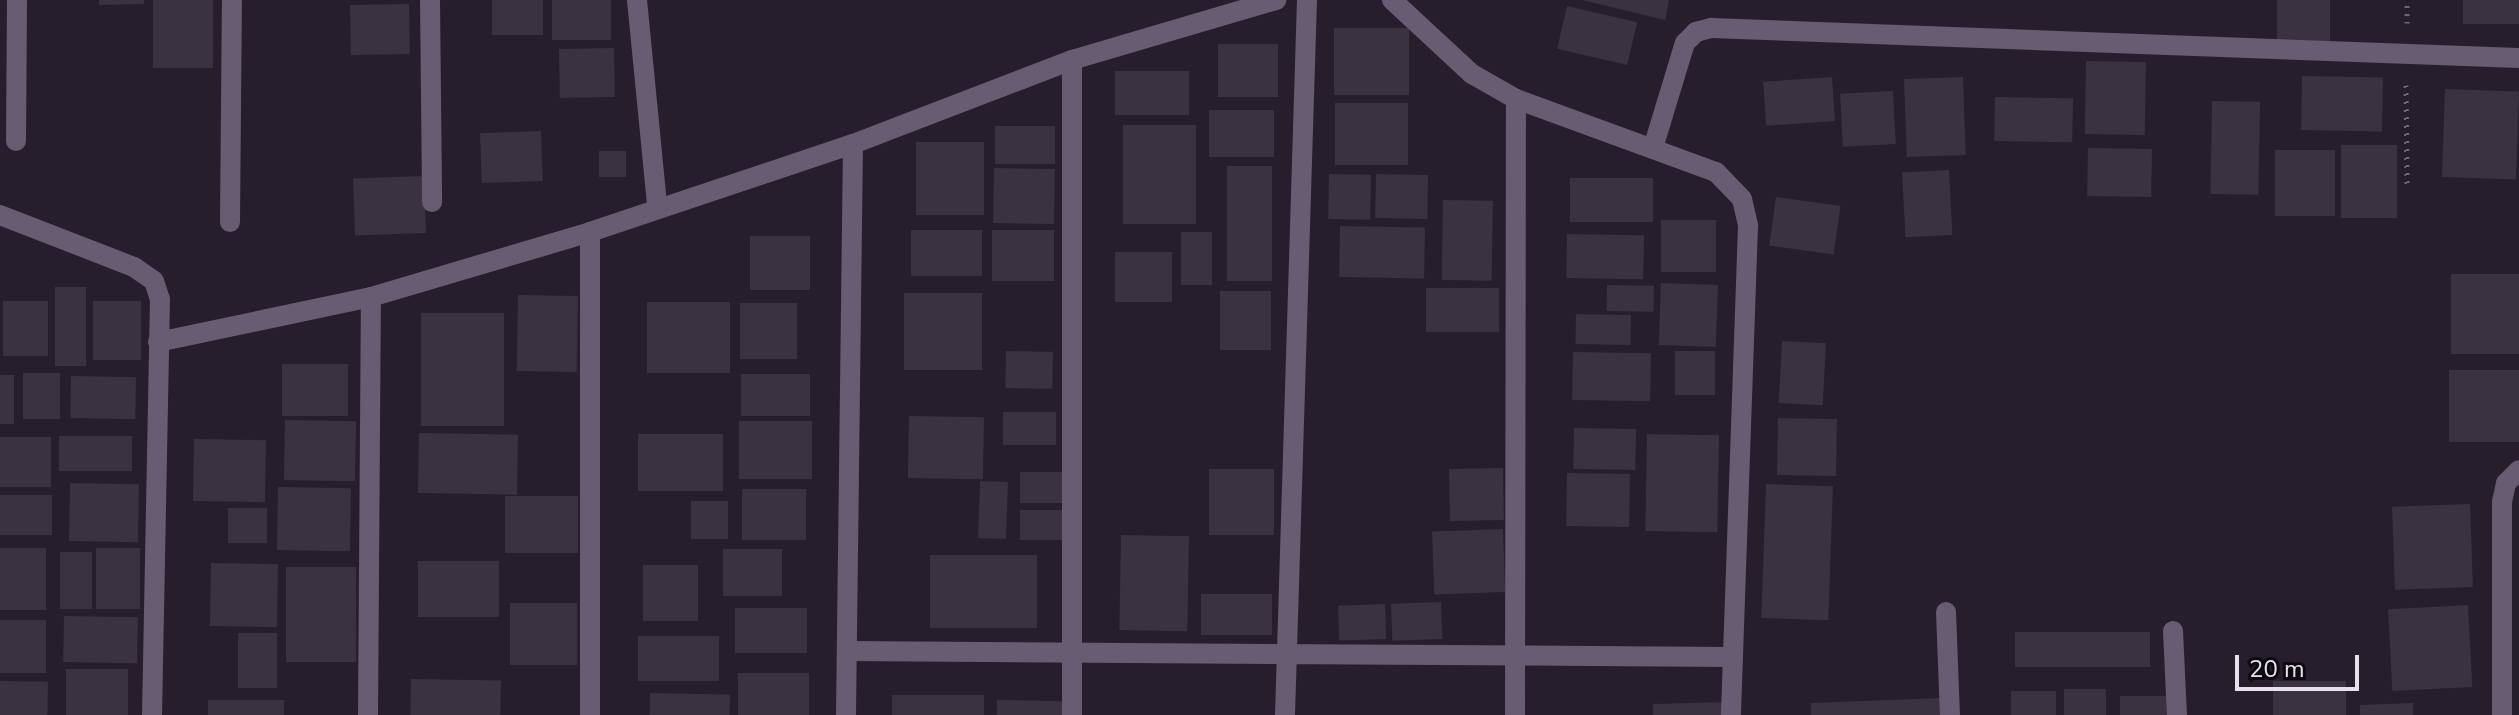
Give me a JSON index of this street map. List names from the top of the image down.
{
  "scale_bar": "20 m"
}
